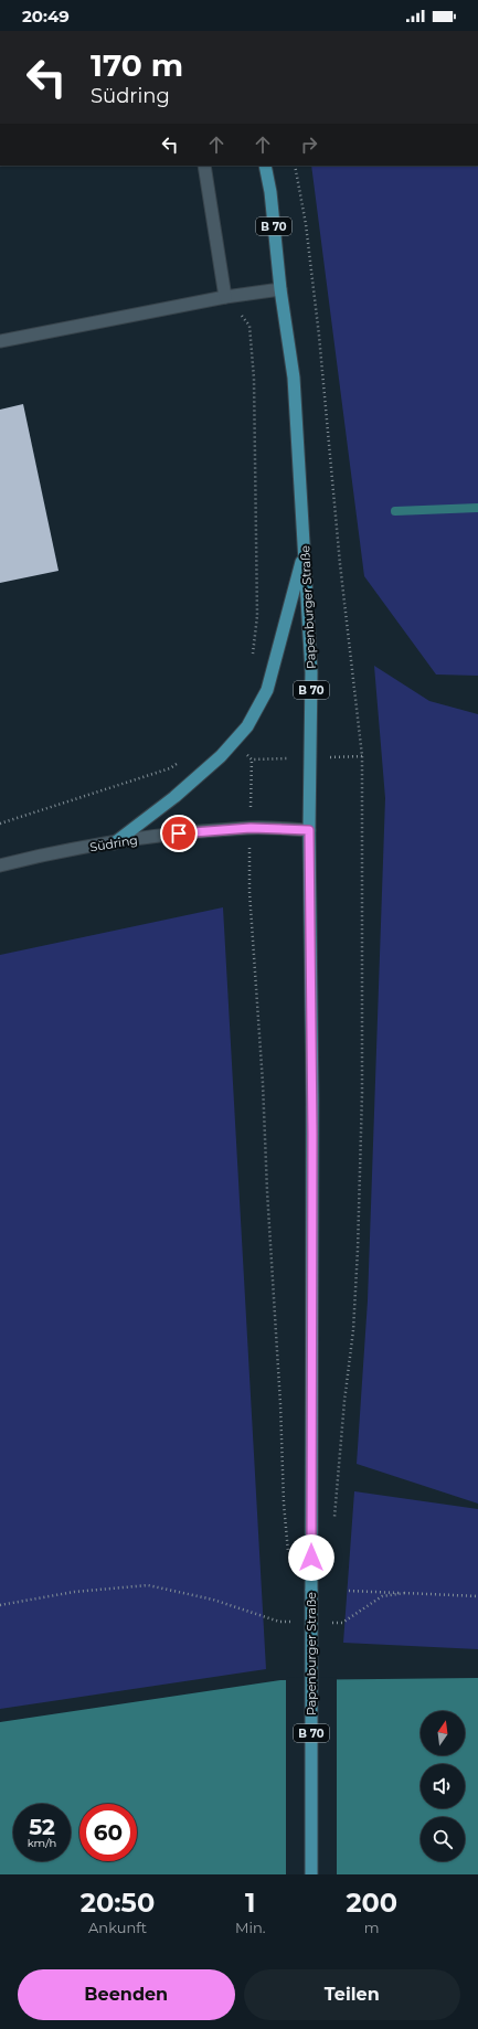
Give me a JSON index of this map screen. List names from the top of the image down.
{
  "streets": {
    "main road": ["B 70", "Papenburger Straße", "Südring"]
  },
  "crossings": [
    ["Papenburger Straße", "Südring"]
  ],
  "north": "top",
  "page": {
    "status": "20:49",
    "turn": ["170 m", "Südring"],
    "speed": "52 km/h",
    "limit": "60",
    "eta": [
      "20:50",
      "Ankunft",
      "1",
      "Min.",
      "200",
      "m"
    ],
    "buttons": ["Beenden", "Teilen"]
  }
}
